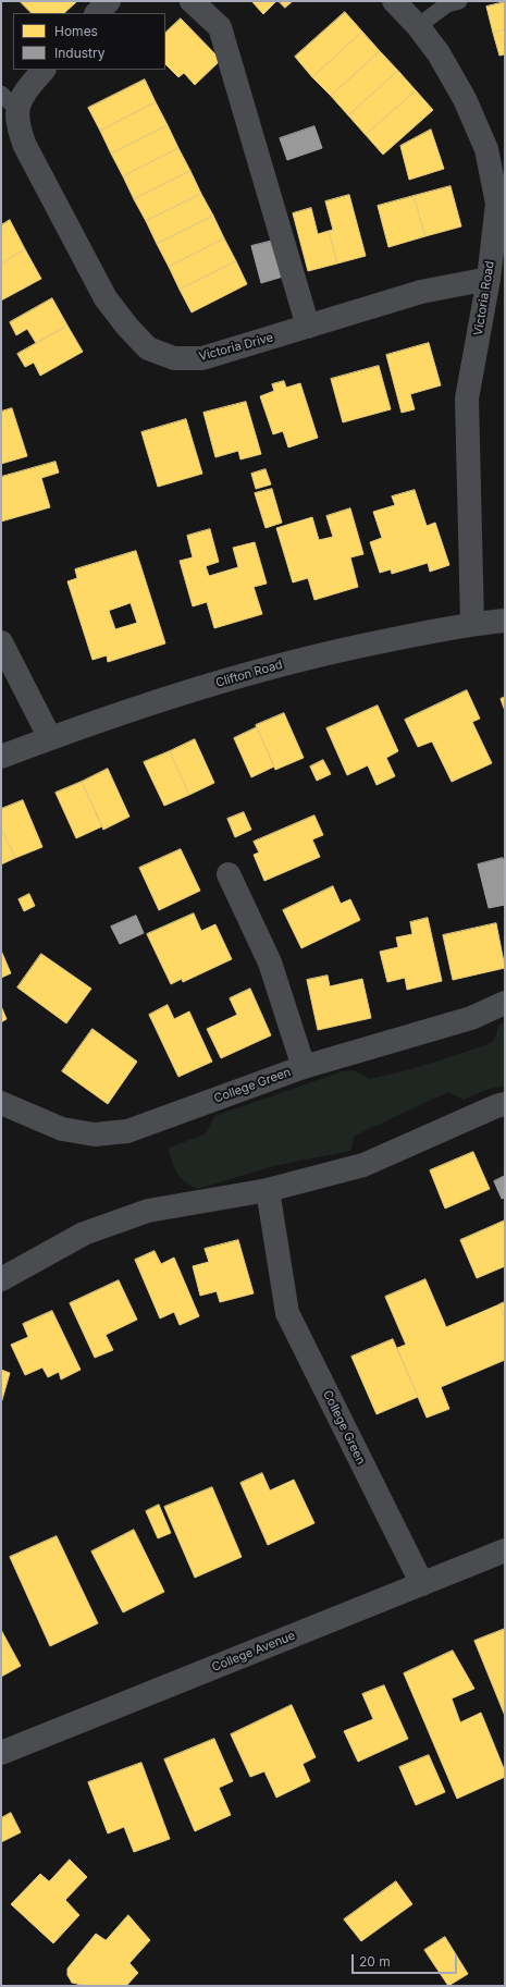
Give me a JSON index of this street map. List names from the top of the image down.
{
  "streets": {
    "street": [
      "Victoria Road",
      "Victoria Drive",
      "Clifton Road",
      "College Green",
      "College Avenue"
    ]
  },
  "crossings": [
    ["Victoria Road", "Victoria Drive"],
    ["Victoria Road", "Clifton Road"],
    ["College Green", "College Avenue"]
  ],
  "legend": ["Homes", "Industry"],
  "scale_bar": "20 m"
}
